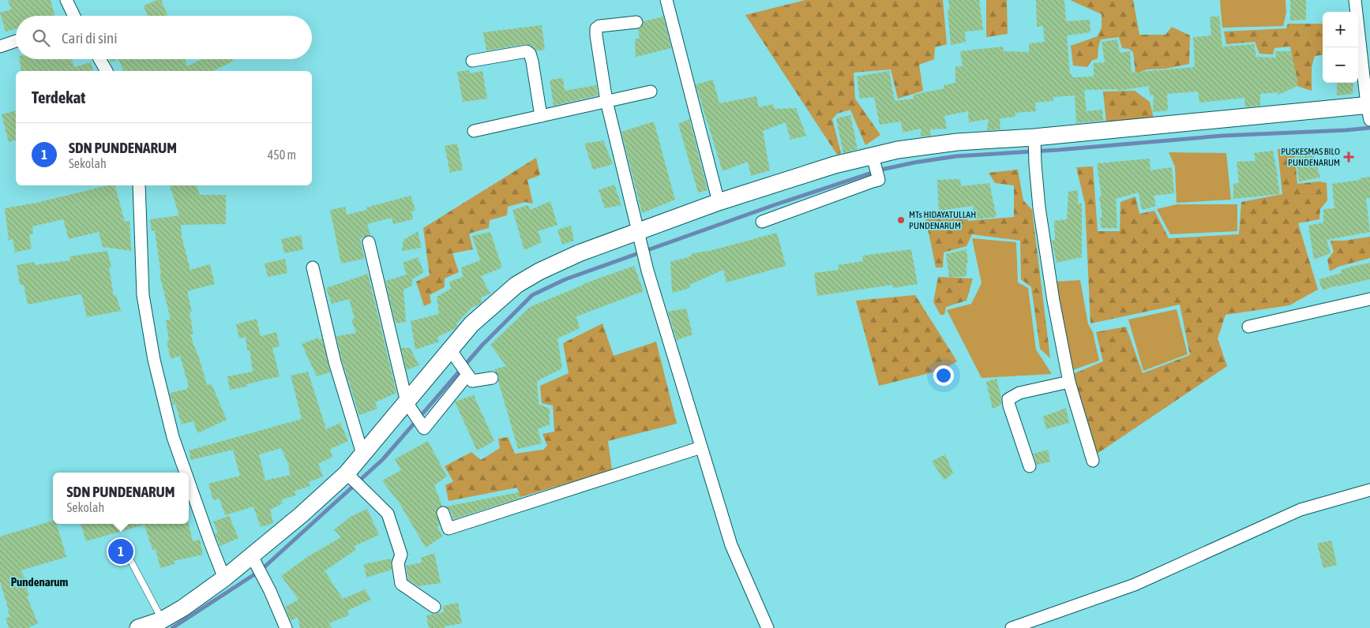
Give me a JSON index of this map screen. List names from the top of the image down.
{
  "districts": ["Pundenarum"],
  "places": {
    "health": ["PUSKESMAS BILO PUNDENARUM"],
    "other": ["MTs HIDAYATULLAH PUNDENARUM"]
  },
  "page": {
    "map_buttons": ["+", "−"],
    "search": "Cari di sini",
    "heading": "Terdekat",
    "list": [
      {
        "mark": "1",
        "name": "SDN PUNDENARUM",
        "note": "Sekolah",
        "value": "450 m"
      }
    ],
    "popup": ["SDN PUNDENARUM", "Sekolah"],
    "pins": "1"
  }
}
